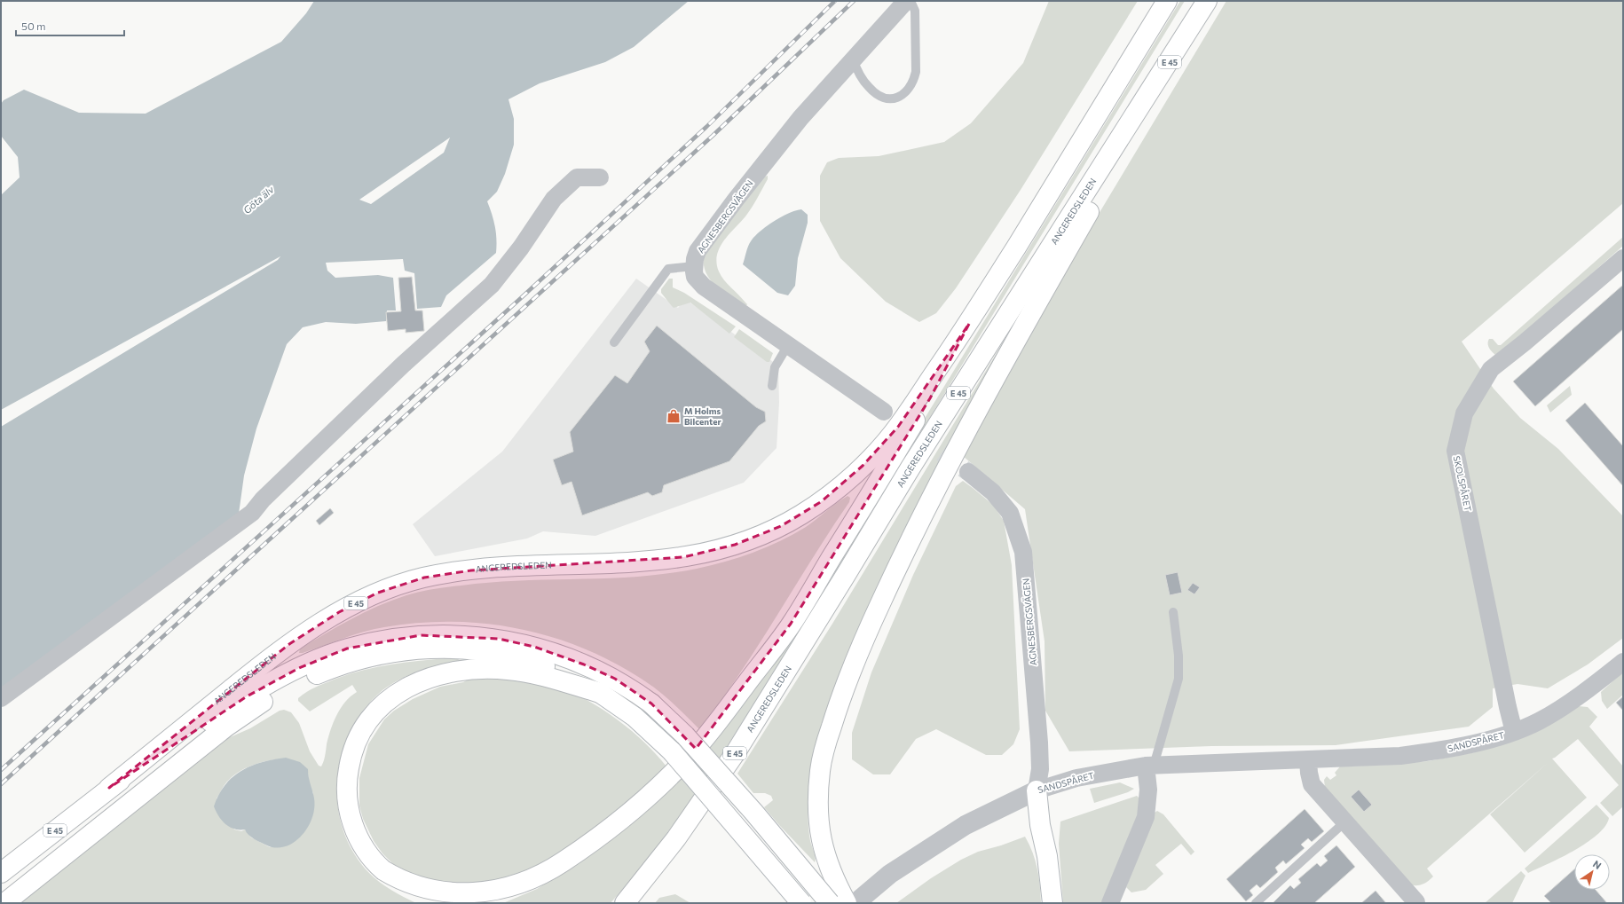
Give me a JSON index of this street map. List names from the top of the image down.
{
  "streets": {
    "main road": ["E 45", "ANGEREDSLEDEN"],
    "street": ["AGNESBERGSVÄGEN", "SKOLSPÅRET", "SANDSPÅRET"]
  },
  "crossings": [
    ["E 45", "ANGEREDSLEDEN"],
    ["AGNESBERGSVÄGEN", "SANDSPÅRET"],
    ["SKOLSPÅRET", "SANDSPÅRET"]
  ],
  "water": ["Göta älv"],
  "places": {
    "shop": ["M Holms Bilcenter"]
  },
  "scale_bar": "50 m",
  "north": "top right"
}
